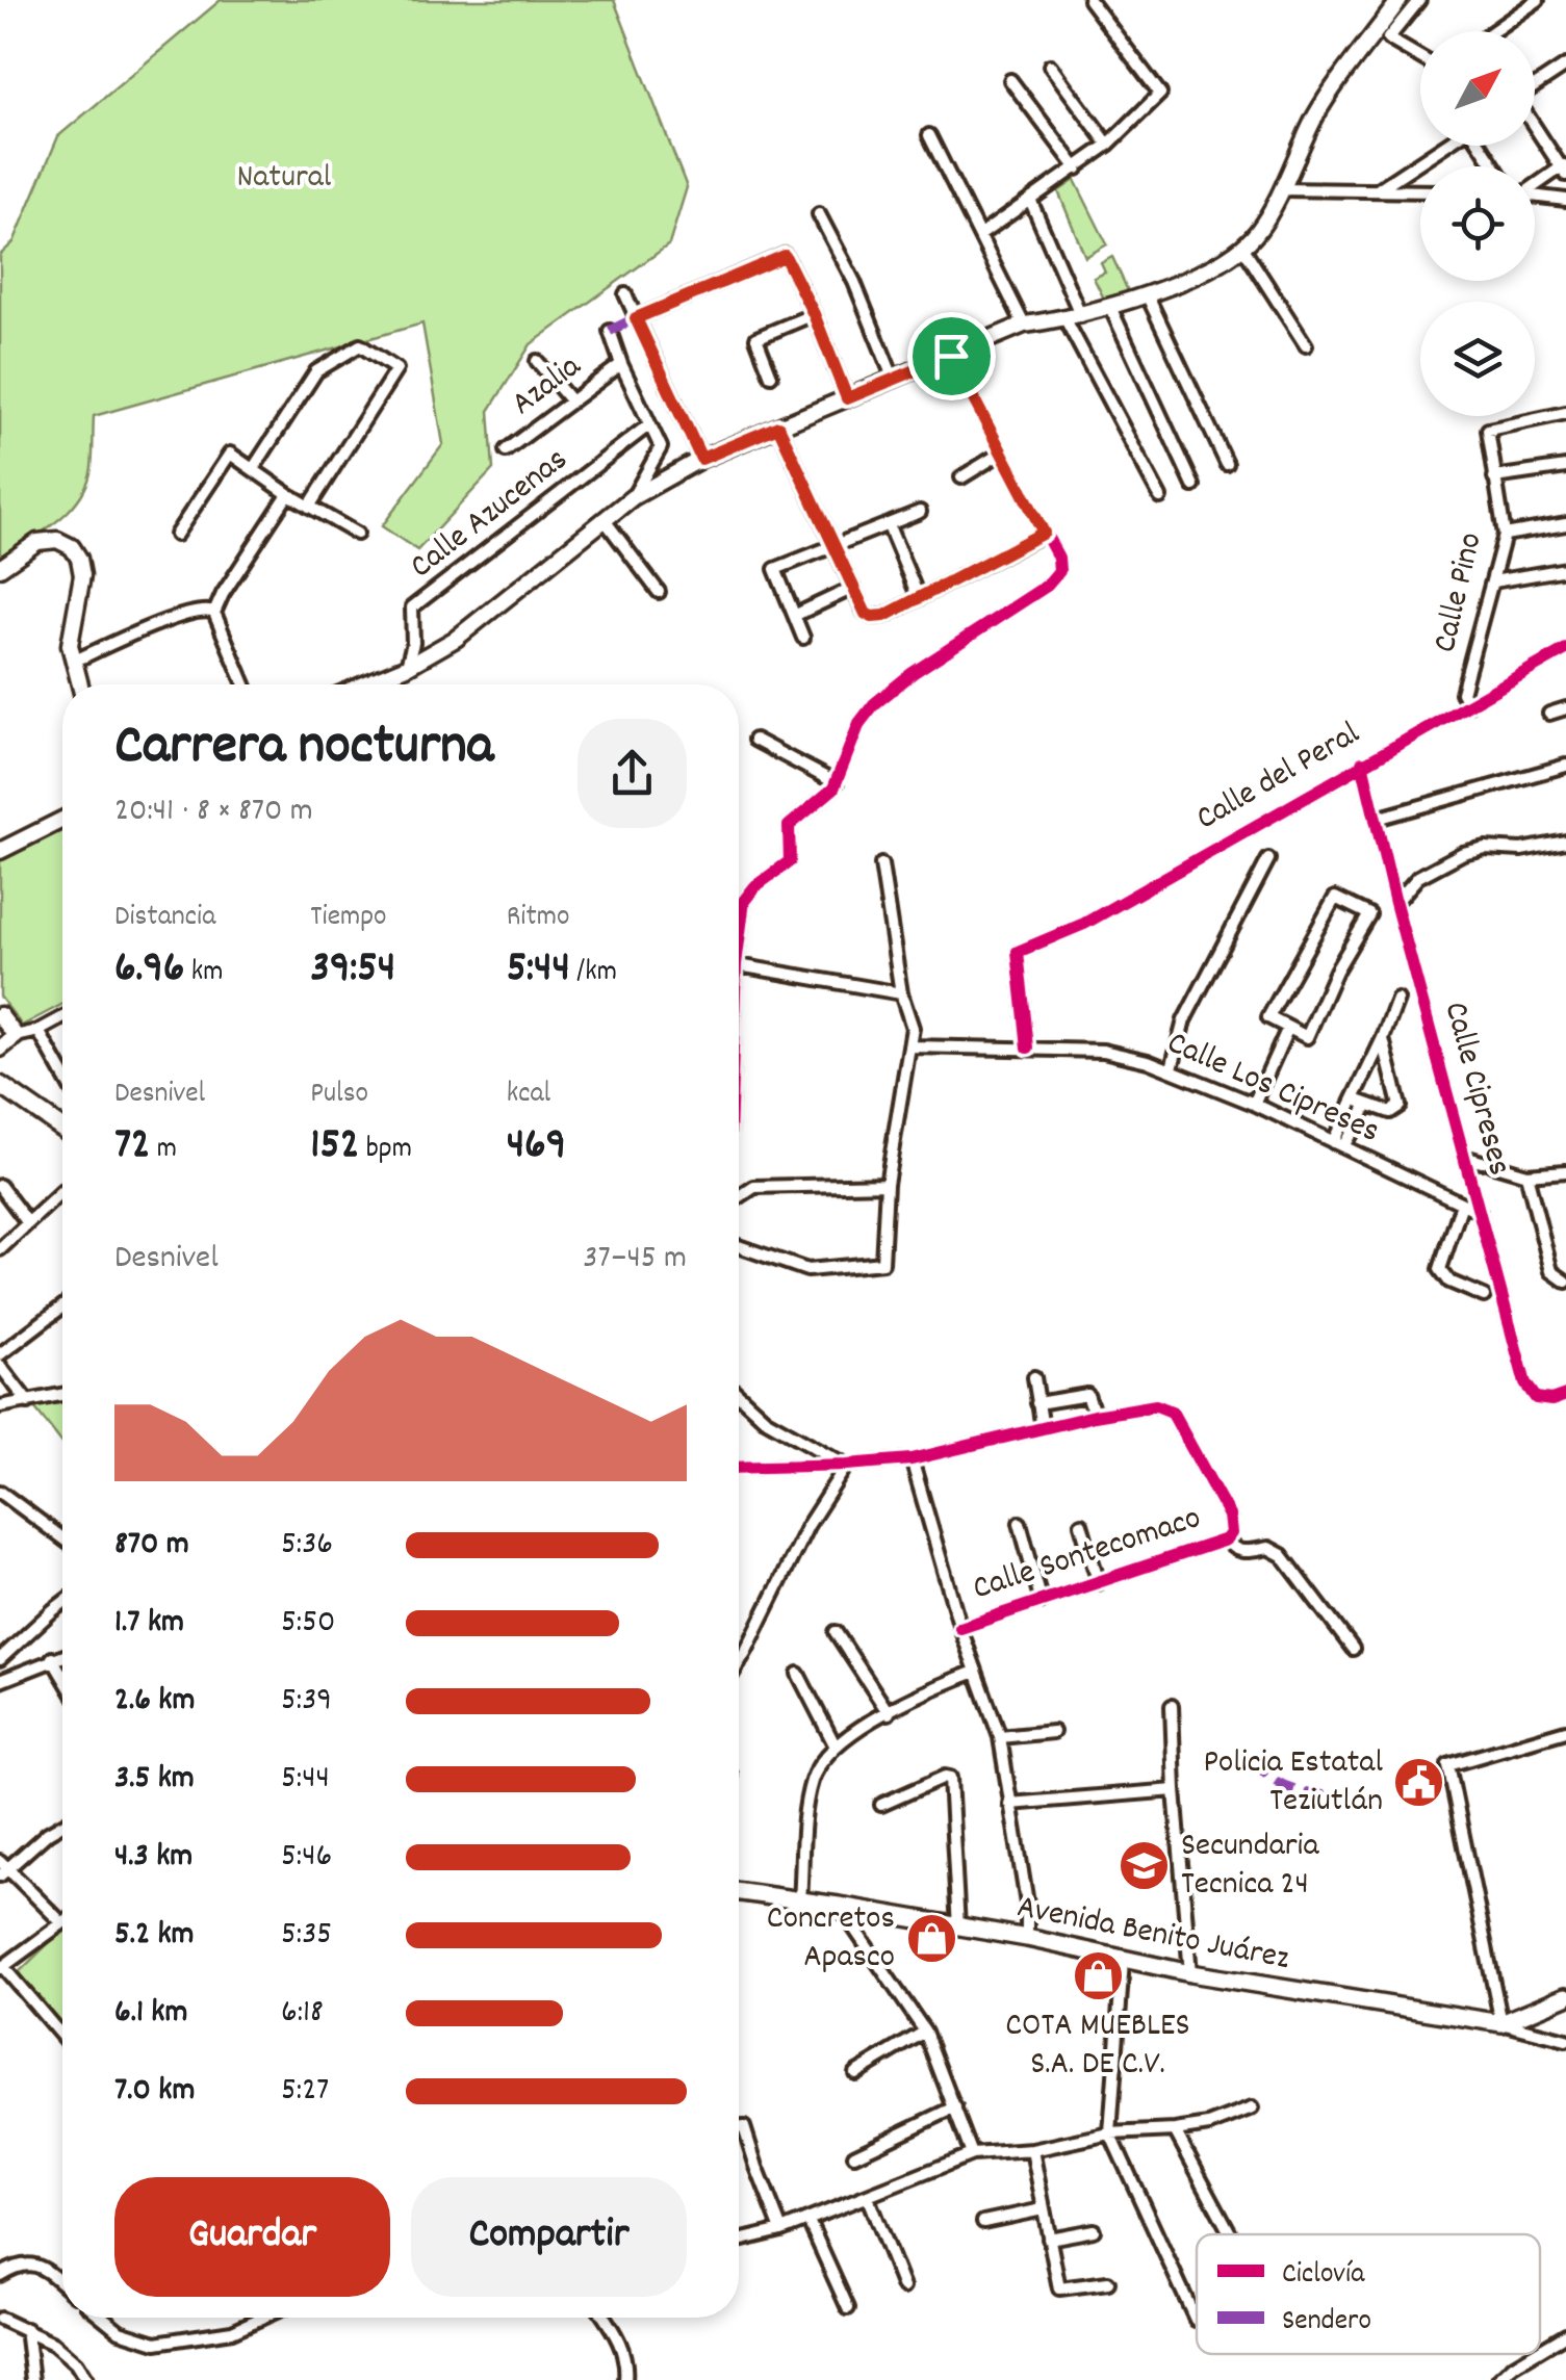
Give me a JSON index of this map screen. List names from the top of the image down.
{
  "streets": {
    "main road": ["Avenida Benito Juárez"],
    "street": [
      "Azalia",
      "Calle Azucenas",
      "Calle Pino",
      "Calle del Peral",
      "Calle Los Cipreses",
      "Calle Cipreses",
      "Calle Sontecomaco"
    ]
  },
  "crossings": [
    ["Calle Pino", "Calle del Peral"],
    ["Calle del Peral", "Calle Los Cipreses"],
    ["Calle del Peral", "Calle Cipreses"],
    ["Calle Los Cipreses", "Calle Cipreses"]
  ],
  "parks": ["Natural"],
  "places": {
    "public building": ["Policia Estatal Teziutlán"],
    "school or university": ["Secundaria Tecnica 24"],
    "shop": ["Concretos Apasco", "COTA MUEBLES S.A. DE C.V."]
  },
  "legend": ["Ciclovía", "Sendero"],
  "north": "top right",
  "page": {
    "heading": ["Carrera nocturna", "20:41 · 8 × 870 m"],
    "stats": [
      ["Distancia", "6.96 km"],
      ["Tiempo", "39:54"],
      ["Ritmo", "5:44 /km"],
      ["Desnivel", "72 m"],
      ["Pulso", "152 bpm"],
      ["kcal", "469"]
    ],
    "chart": ["Desnivel", "37–45 m"],
    "list": [
      {
        "name": "870 m",
        "note": "5:36"
      },
      {
        "name": "1.7 km",
        "note": "5:50"
      },
      {
        "name": "2.6 km",
        "note": "5:39"
      },
      {
        "name": "3.5 km",
        "note": "5:44"
      },
      {
        "name": "4.3 km",
        "note": "5:46"
      },
      {
        "name": "5.2 km",
        "note": "5:35"
      },
      {
        "name": "6.1 km",
        "note": "6:18"
      },
      {
        "name": "7.0 km",
        "note": "5:27"
      }
    ],
    "buttons": ["Guardar", "Compartir"]
  }
}
